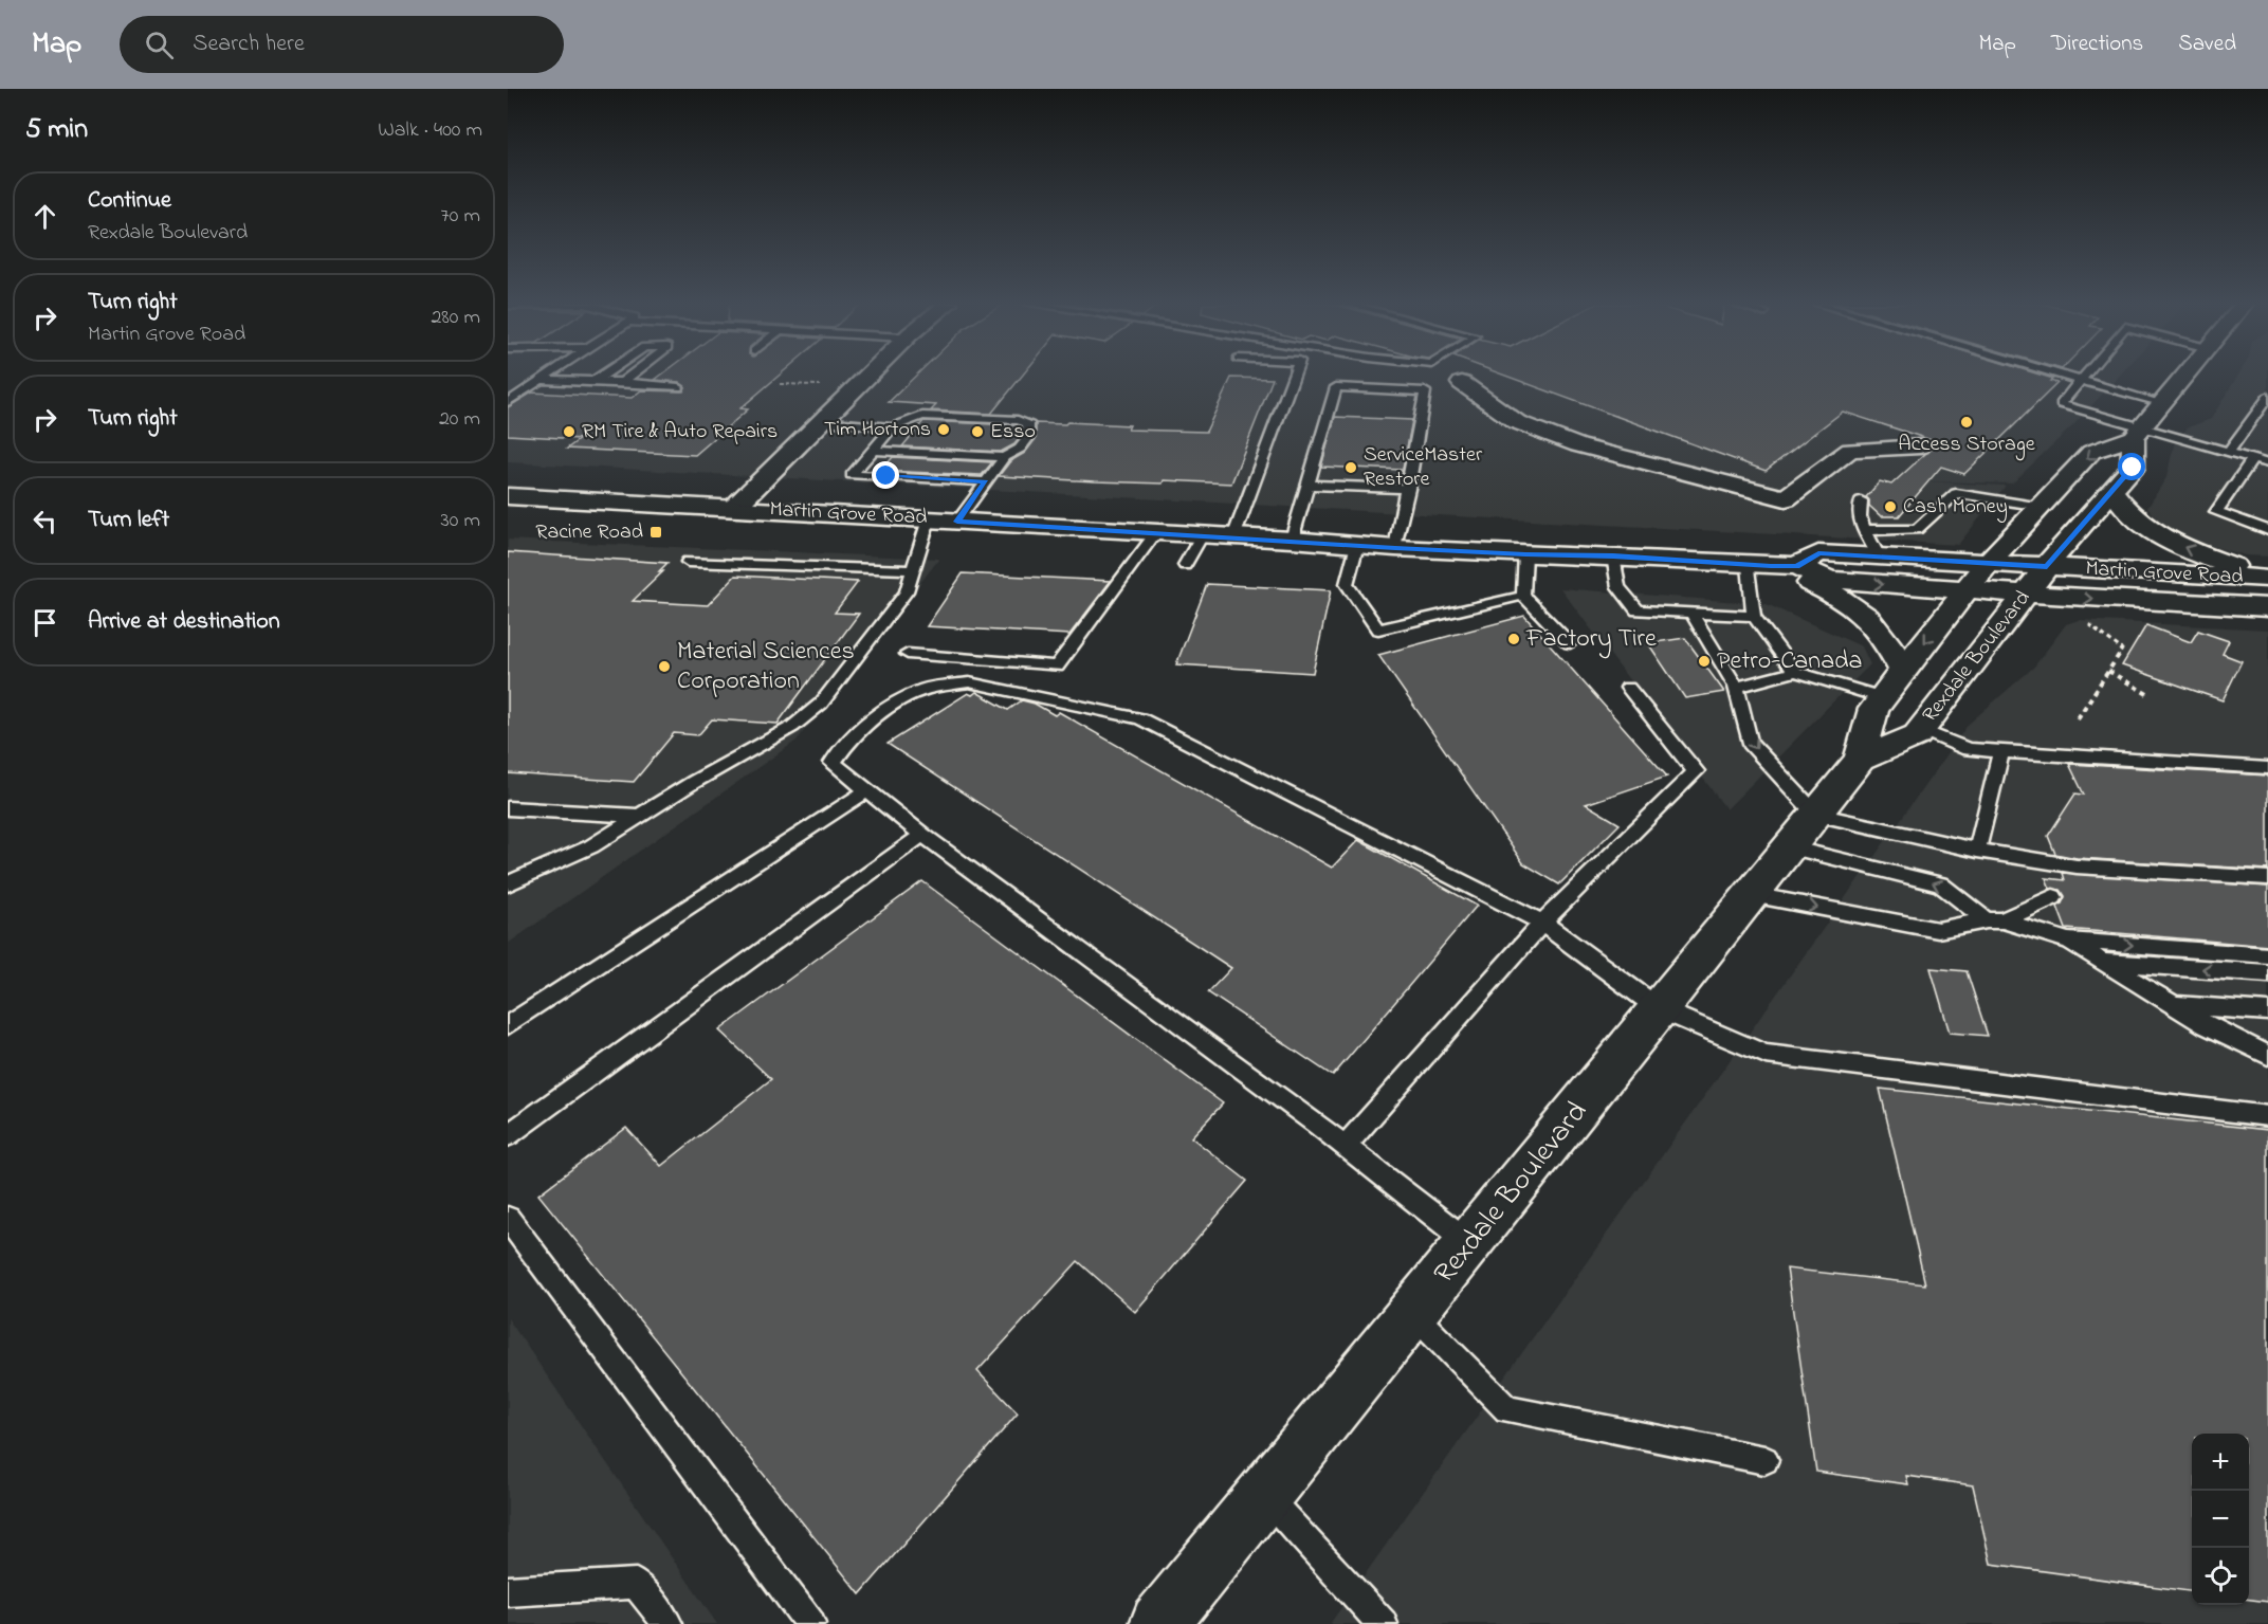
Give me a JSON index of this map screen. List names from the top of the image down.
{
  "streets": {
    "main road": ["Martin Grove Road", "Rexdale Boulevard"]
  },
  "crossings": [
    ["Martin Grove Road", "Rexdale Boulevard"]
  ],
  "places": {
    "other": [
      "Access Storage",
      "Tim Hortons",
      "RM Tire & Auto Repairs",
      "Esso",
      "ServiceMaster Restore",
      "Cash Money",
      "Factory Tire",
      "Petro-Canada",
      "Material Sciences Corporation"
    ],
    "transit": ["Racine Road"]
  },
  "page": {
    "header": "Map",
    "search": "Search here",
    "nav": ["Map", "Directions", "Saved"],
    "heading": ["5 min", "Walk · 400 m"],
    "list": [
      ["Continue", "Rexdale Boulevard", "70 m"],
      ["Turn right", "Martin Grove Road", "280 m"],
      ["Turn right", "20 m"],
      ["Turn left", "30 m"],
      "Arrive at destination"
    ],
    "map_buttons": ["+", "−"]
  }
}
